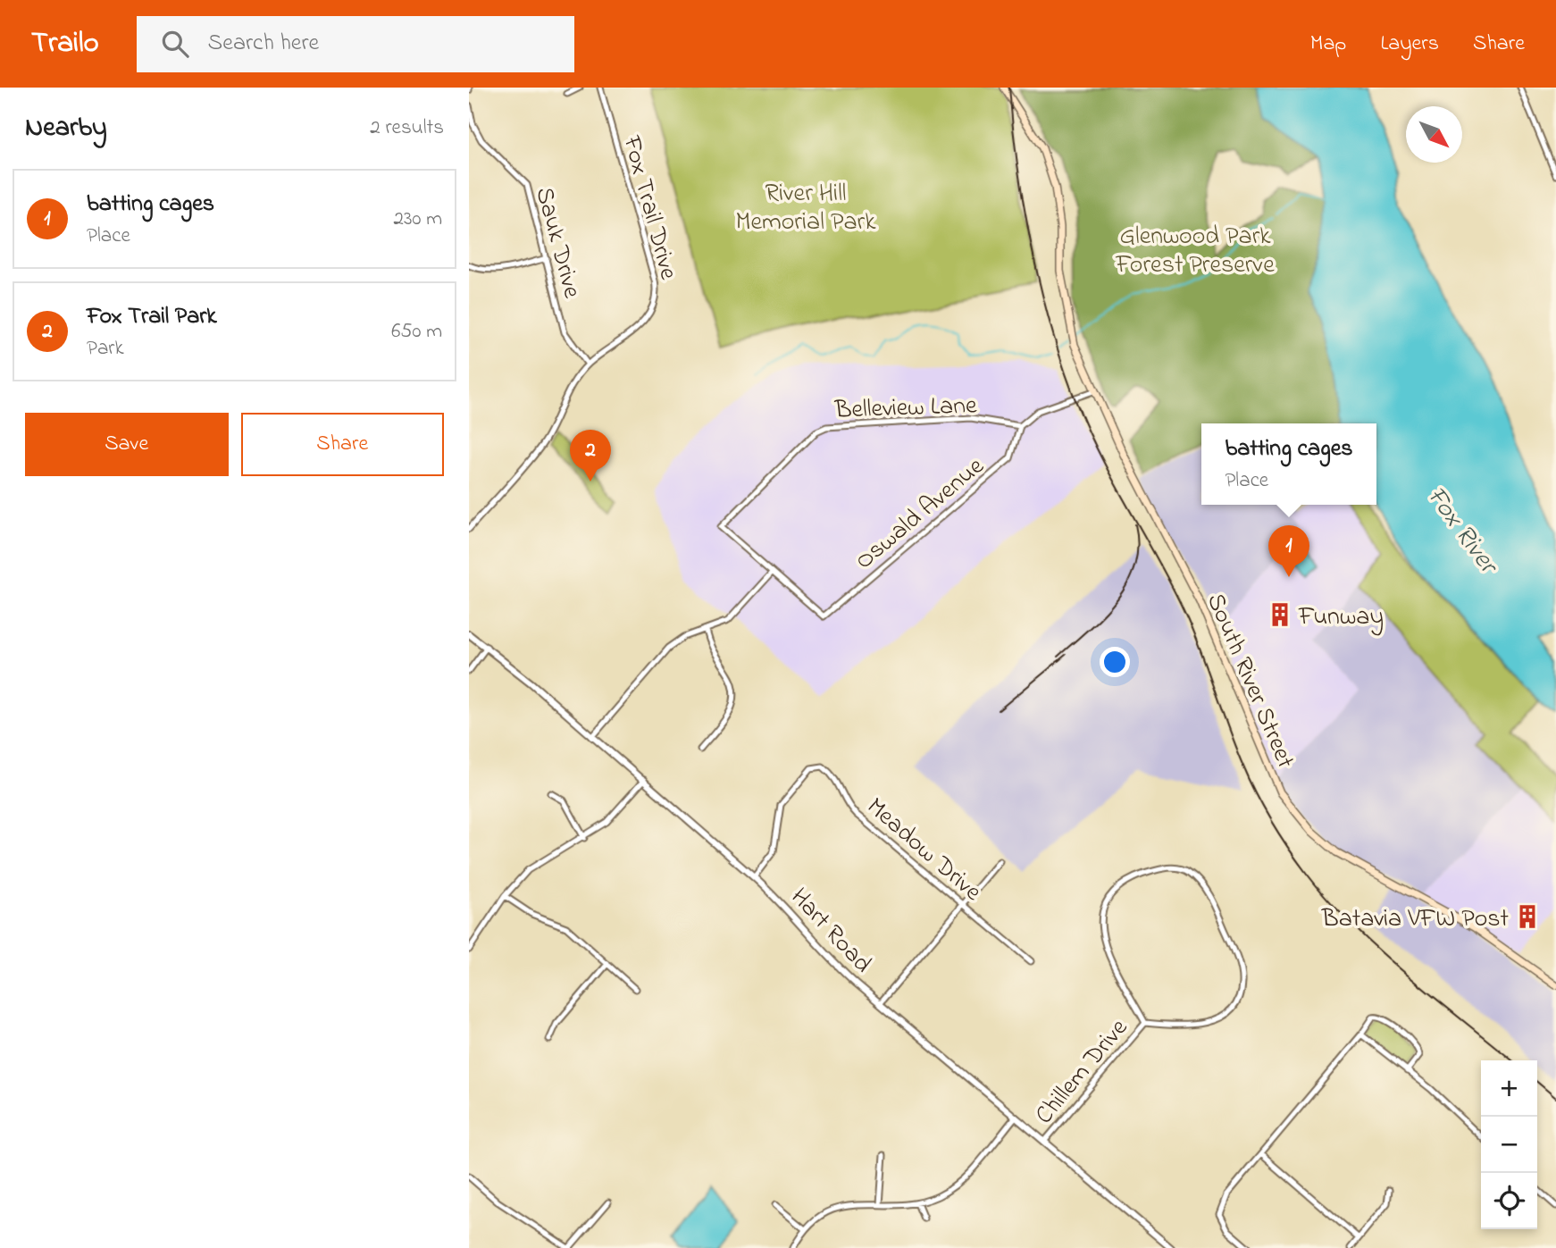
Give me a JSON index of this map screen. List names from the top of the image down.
{
  "streets": {
    "main road": ["South River Street"],
    "street": [
      "Fox Trail Drive",
      "Sauk Drive",
      "Belleview Lane",
      "Oswald Avenue",
      "Meadow Drive",
      "Hart Road",
      "Chillem Drive"
    ]
  },
  "crossings": [
    ["Fox Trail Drive", "Sauk Drive"],
    ["Belleview Lane", "Oswald Avenue"],
    ["Meadow Drive", "Hart Road"],
    ["Hart Road", "Chillem Drive"]
  ],
  "water": ["Fox River"],
  "parks": ["River Hill Memorial Park", "Glenwood Park Forest Preserve"],
  "places": {
    "building": ["Funway", "Batavia VFW Post"]
  },
  "north": "bottom right",
  "page": {
    "header": "Trailo",
    "search": "Search here",
    "nav": ["Map", "Layers", "Share"],
    "heading": ["Nearby", "2 results"],
    "list": [
      {
        "mark": "1",
        "name": "batting cages",
        "note": "Place",
        "value": "230 m"
      },
      {
        "mark": "2",
        "name": "Fox Trail Park",
        "note": "Park",
        "value": "650 m"
      }
    ],
    "buttons": ["Save", "Share"],
    "popup": ["batting cages", "Place"],
    "pins": ["2", "1"],
    "map_buttons": ["+", "−"]
  }
}
